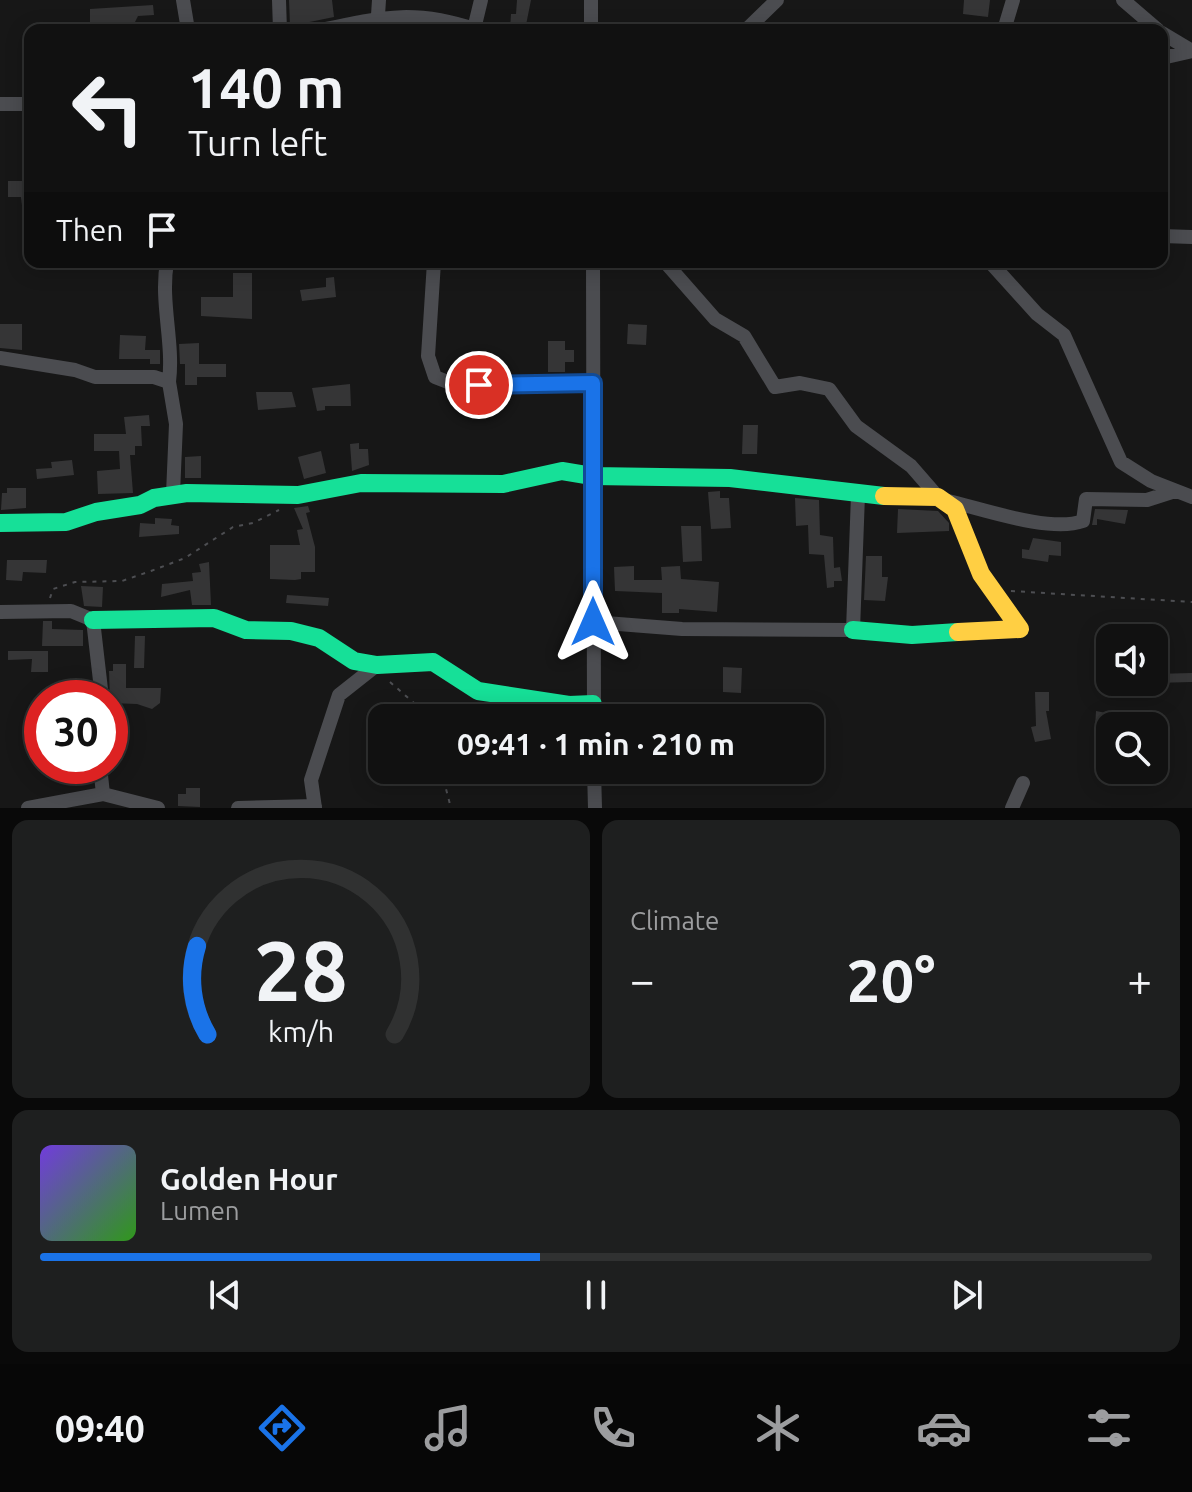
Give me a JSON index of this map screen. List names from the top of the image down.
{
  "page": {
    "turn": ["140 m", "Turn left"],
    "then": "Then",
    "limit": "30",
    "trip": "09:41 · 1 min · 210 m",
    "tile": "Climate",
    "heat": ["−", "20°", "+"],
    "song": ["Golden Hour", "Lumen"],
    "tabs": "09:40",
    "gauge": ["28", "km/h"]
  }
}
